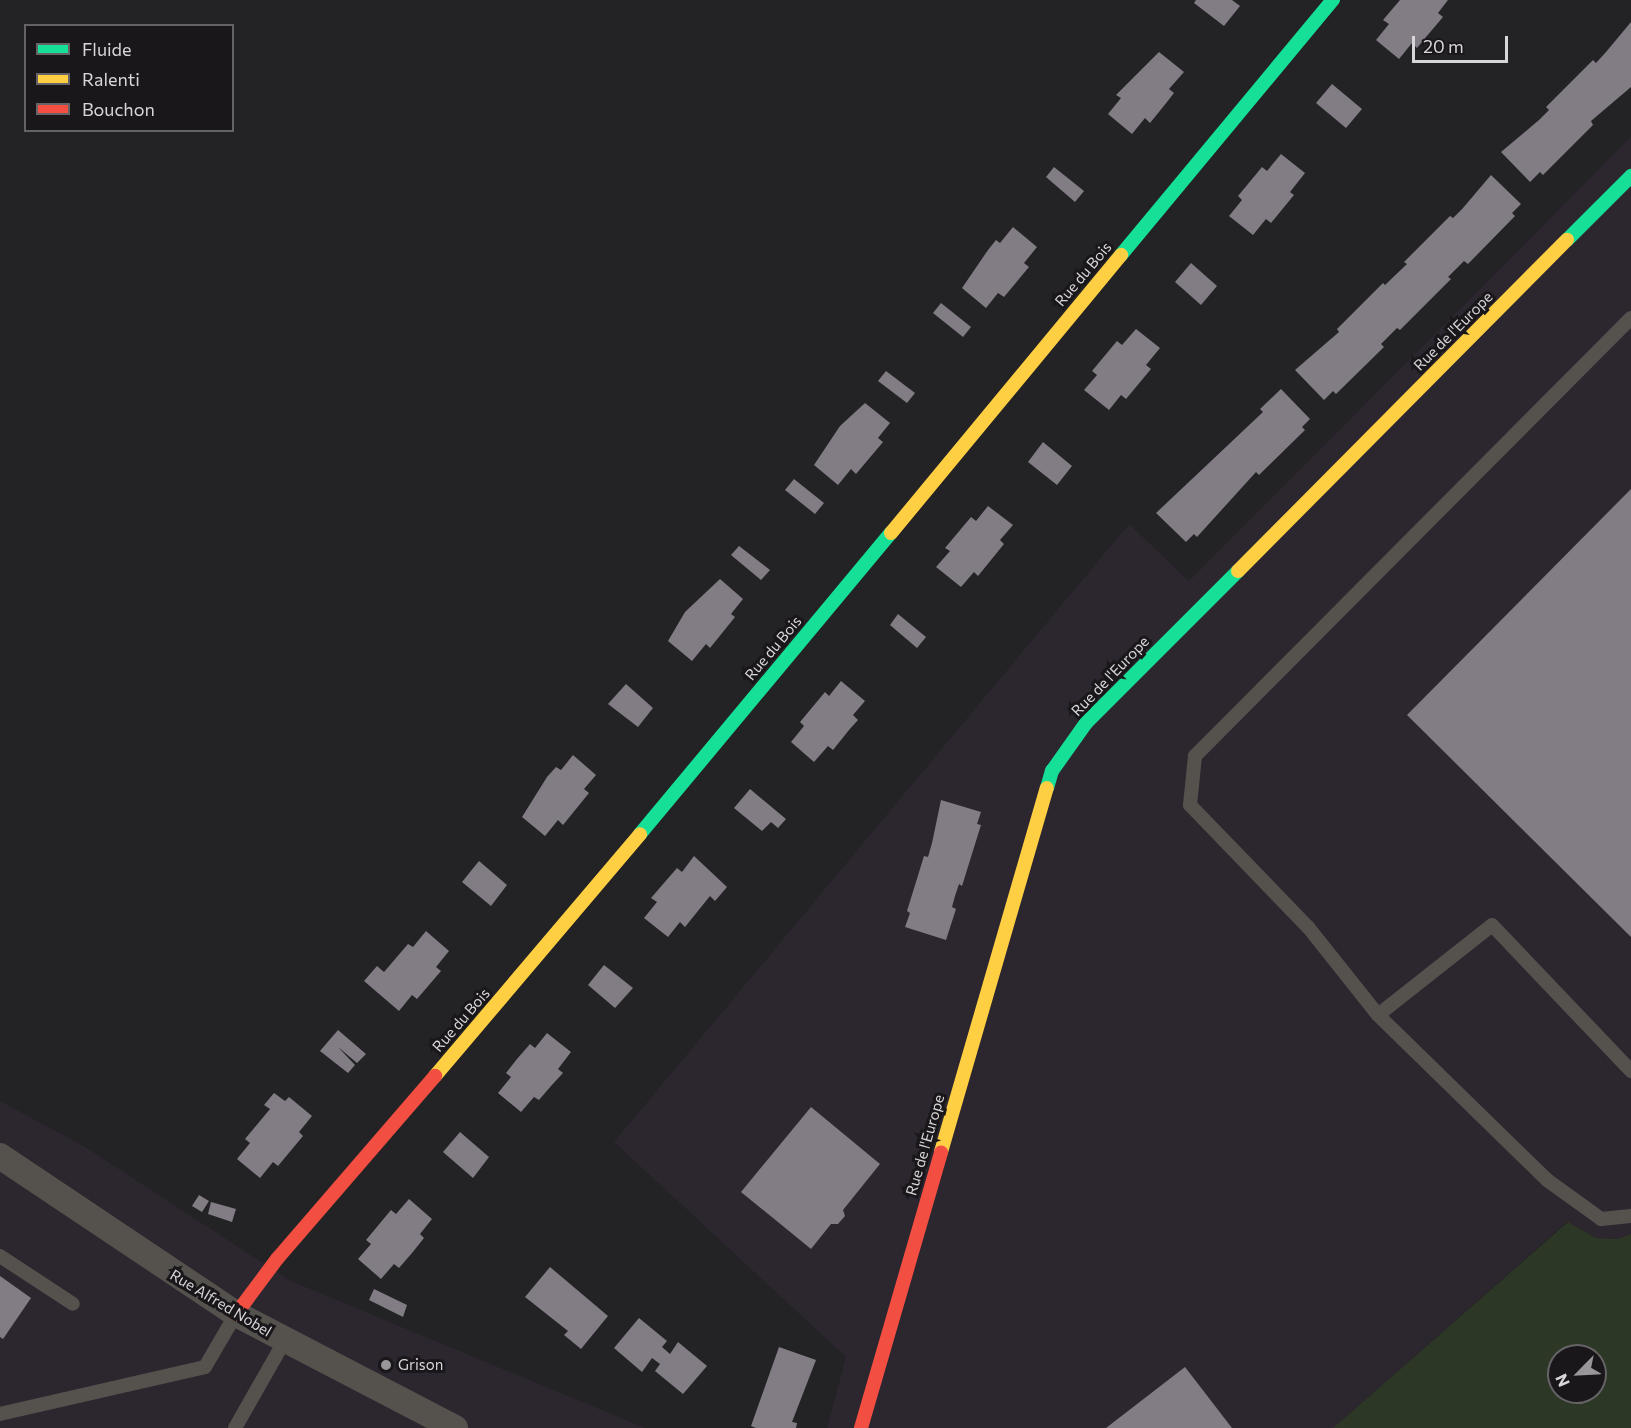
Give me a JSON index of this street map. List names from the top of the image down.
{
  "streets": {
    "street": ["Rue du Bois", "Rue de l'Europe", "Rue Alfred Nobel"]
  },
  "crossings": [
    ["Rue du Bois", "Rue Alfred Nobel"]
  ],
  "places": ["Grison"],
  "legend": ["Fluide", "Ralenti", "Bouchon"],
  "scale_bar": "20 m",
  "north": "bottom left"
}
